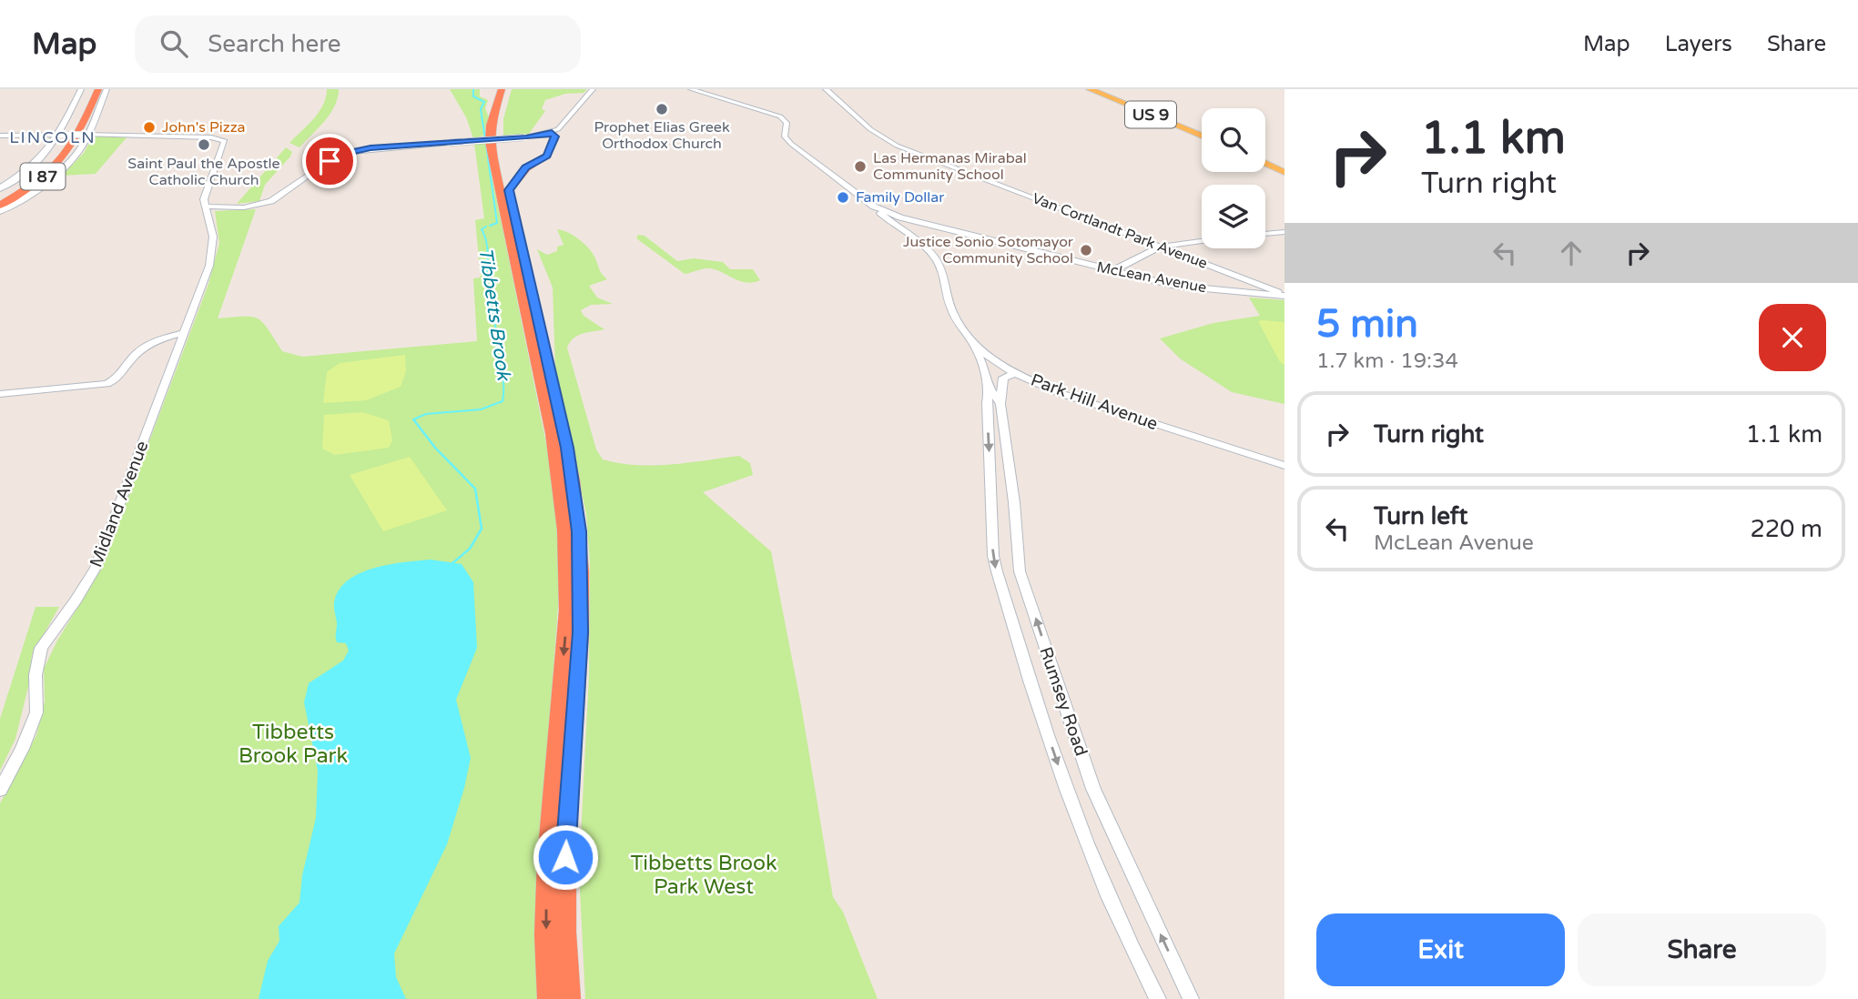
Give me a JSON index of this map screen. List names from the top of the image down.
{
  "streets": {
    "highway": ["I 87"],
    "main road": ["US 9"],
    "street": [
      "Van Cortlandt Park Avenue",
      "McLean Avenue",
      "Park Hill Avenue",
      "Midland Avenue",
      "Rumsey Road"
    ]
  },
  "crossings": [
    ["Van Cortlandt Park Avenue", "McLean Avenue"],
    ["Park Hill Avenue", "Rumsey Road"]
  ],
  "districts": ["LINCOLN"],
  "water": ["Tibbetts Brook"],
  "parks": ["Tibbetts Brook Park", "Tibbetts Brook Park West"],
  "places": [
    "Prophet Elias Greek Orthodox Church",
    "John's Pizza",
    "Saint Paul the Apostle Catholic Church",
    "Las Hermanas Mirabal Community School",
    "Family Dollar",
    "Justice Sonio Sotomayor Community School"
  ],
  "page": {
    "header": "Map",
    "search": "Search here",
    "nav": ["Map", "Layers", "Share"],
    "turn": ["1.1 km", "Turn right"],
    "heading": ["5 min", "1.7 km · 19:34"],
    "list": [
      {
        "name": "Turn right",
        "value": "1.1 km"
      },
      {
        "name": "Turn left",
        "note": "McLean Avenue",
        "value": "220 m"
      }
    ],
    "buttons": ["Exit", "Share"]
  }
}
